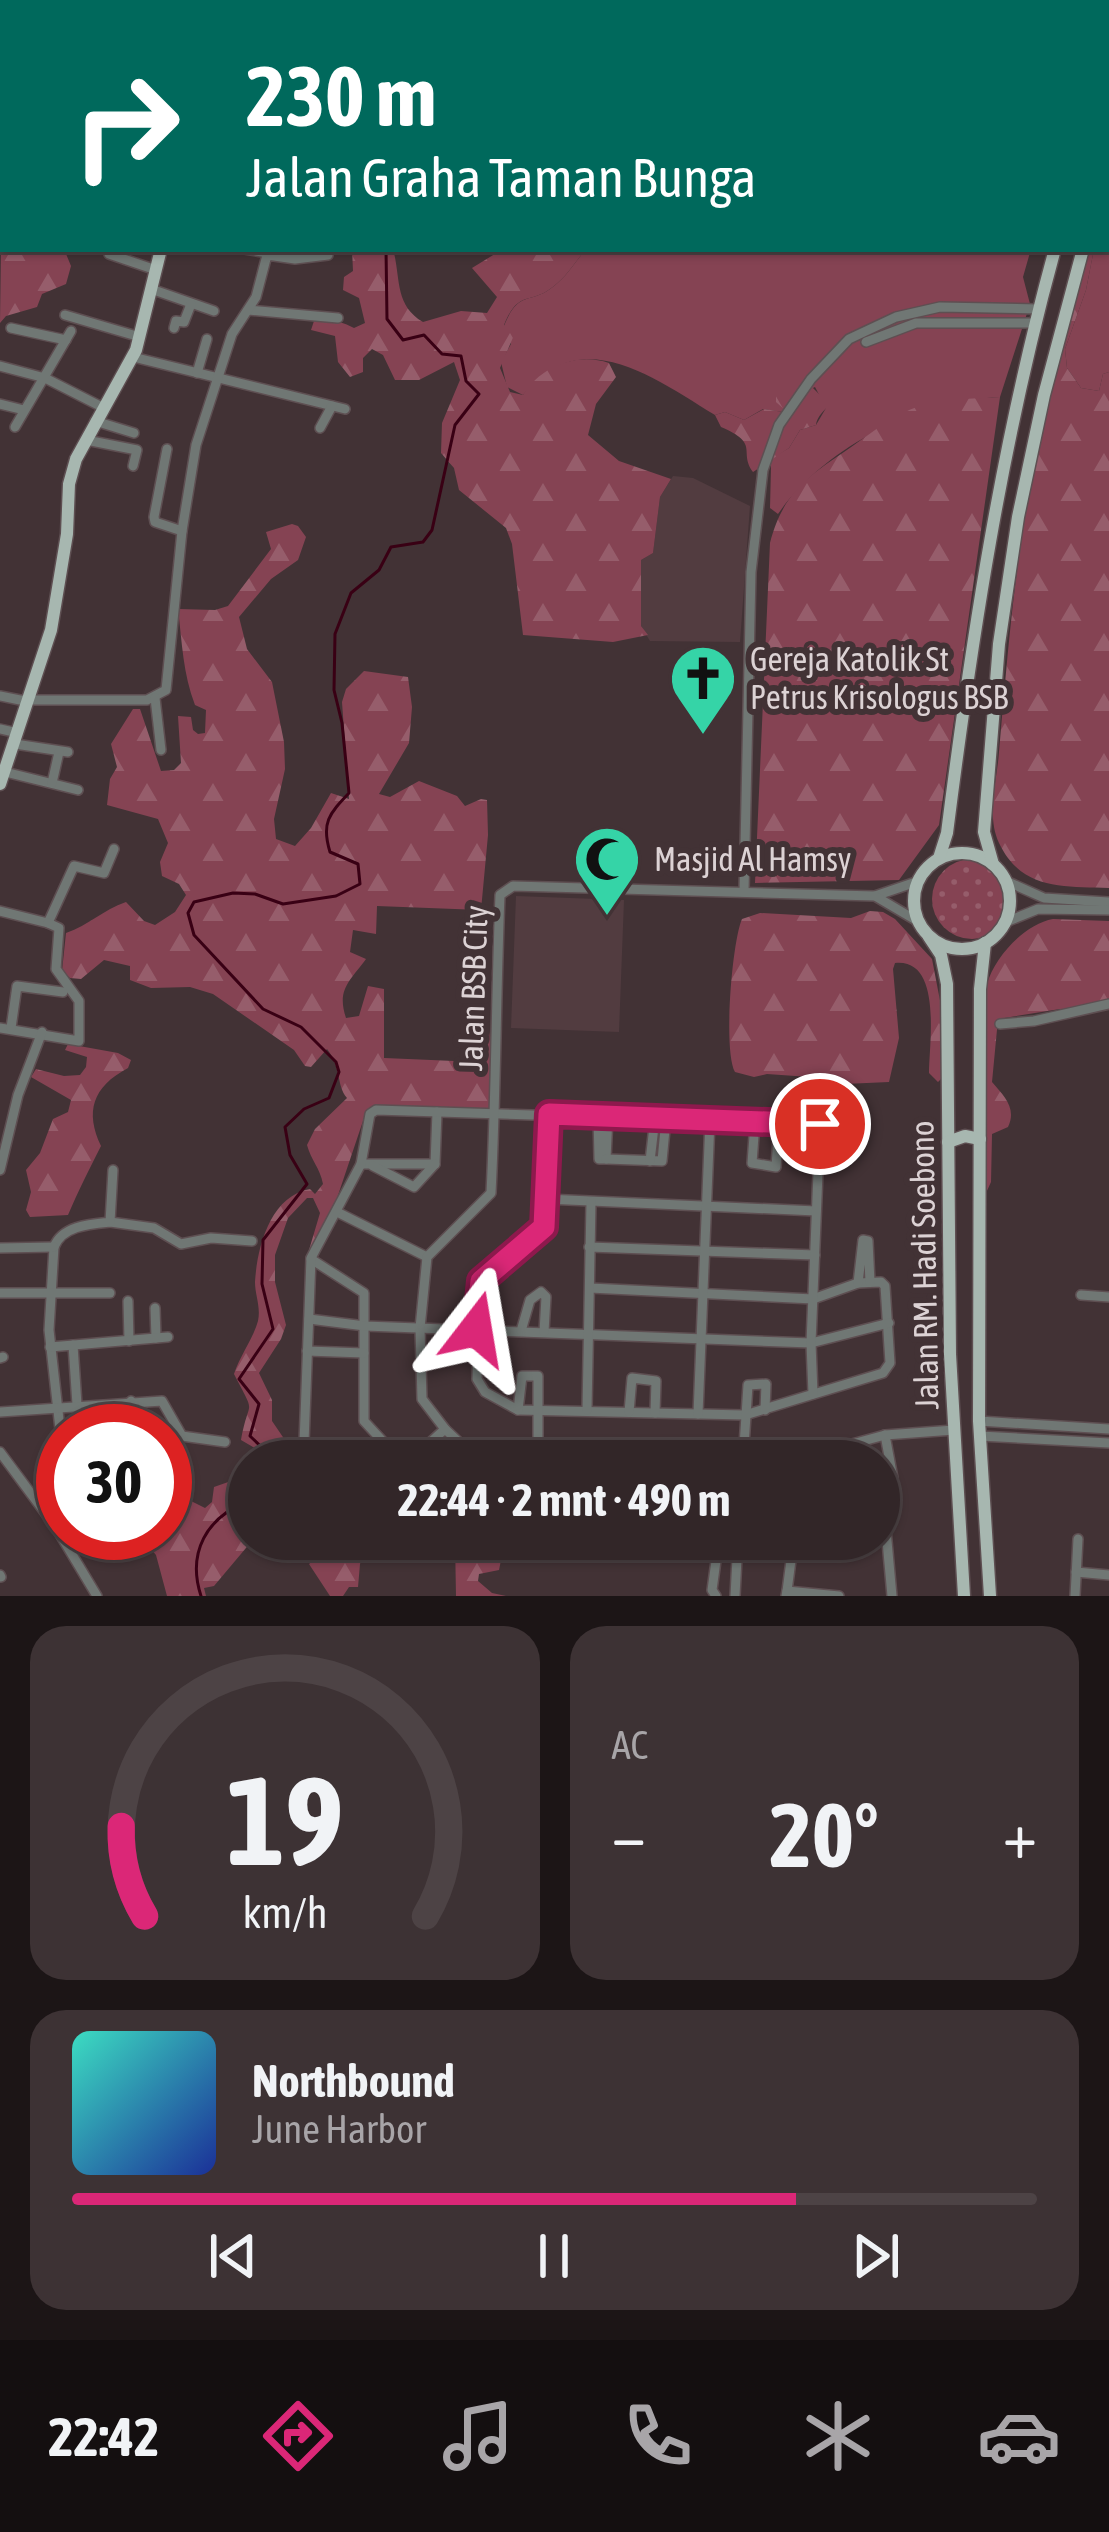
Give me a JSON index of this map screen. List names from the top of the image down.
{
  "streets": {
    "main road": ["Jalan RM. Hadi Soebono"],
    "street": ["Jalan BSB City"]
  },
  "crossings": [
    ["Jalan BSB City", "Jalan RM. Hadi Soebono"]
  ],
  "places": {
    "church": ["Gereja Katolik St Petrus Krisologus BSB"],
    "mosque": ["Masjid Al Hamsy"]
  },
  "page": {
    "turn": ["230 m", "Jalan Graha Taman Bunga"],
    "limit": "30",
    "trip": "22:44 · 2 mnt · 490 m",
    "tile": "AC",
    "heat": ["−", "20°", "+"],
    "song": ["Northbound", "June Harbor"],
    "tabs": "22:42",
    "gauge": ["19", "km/h"]
  }
}
